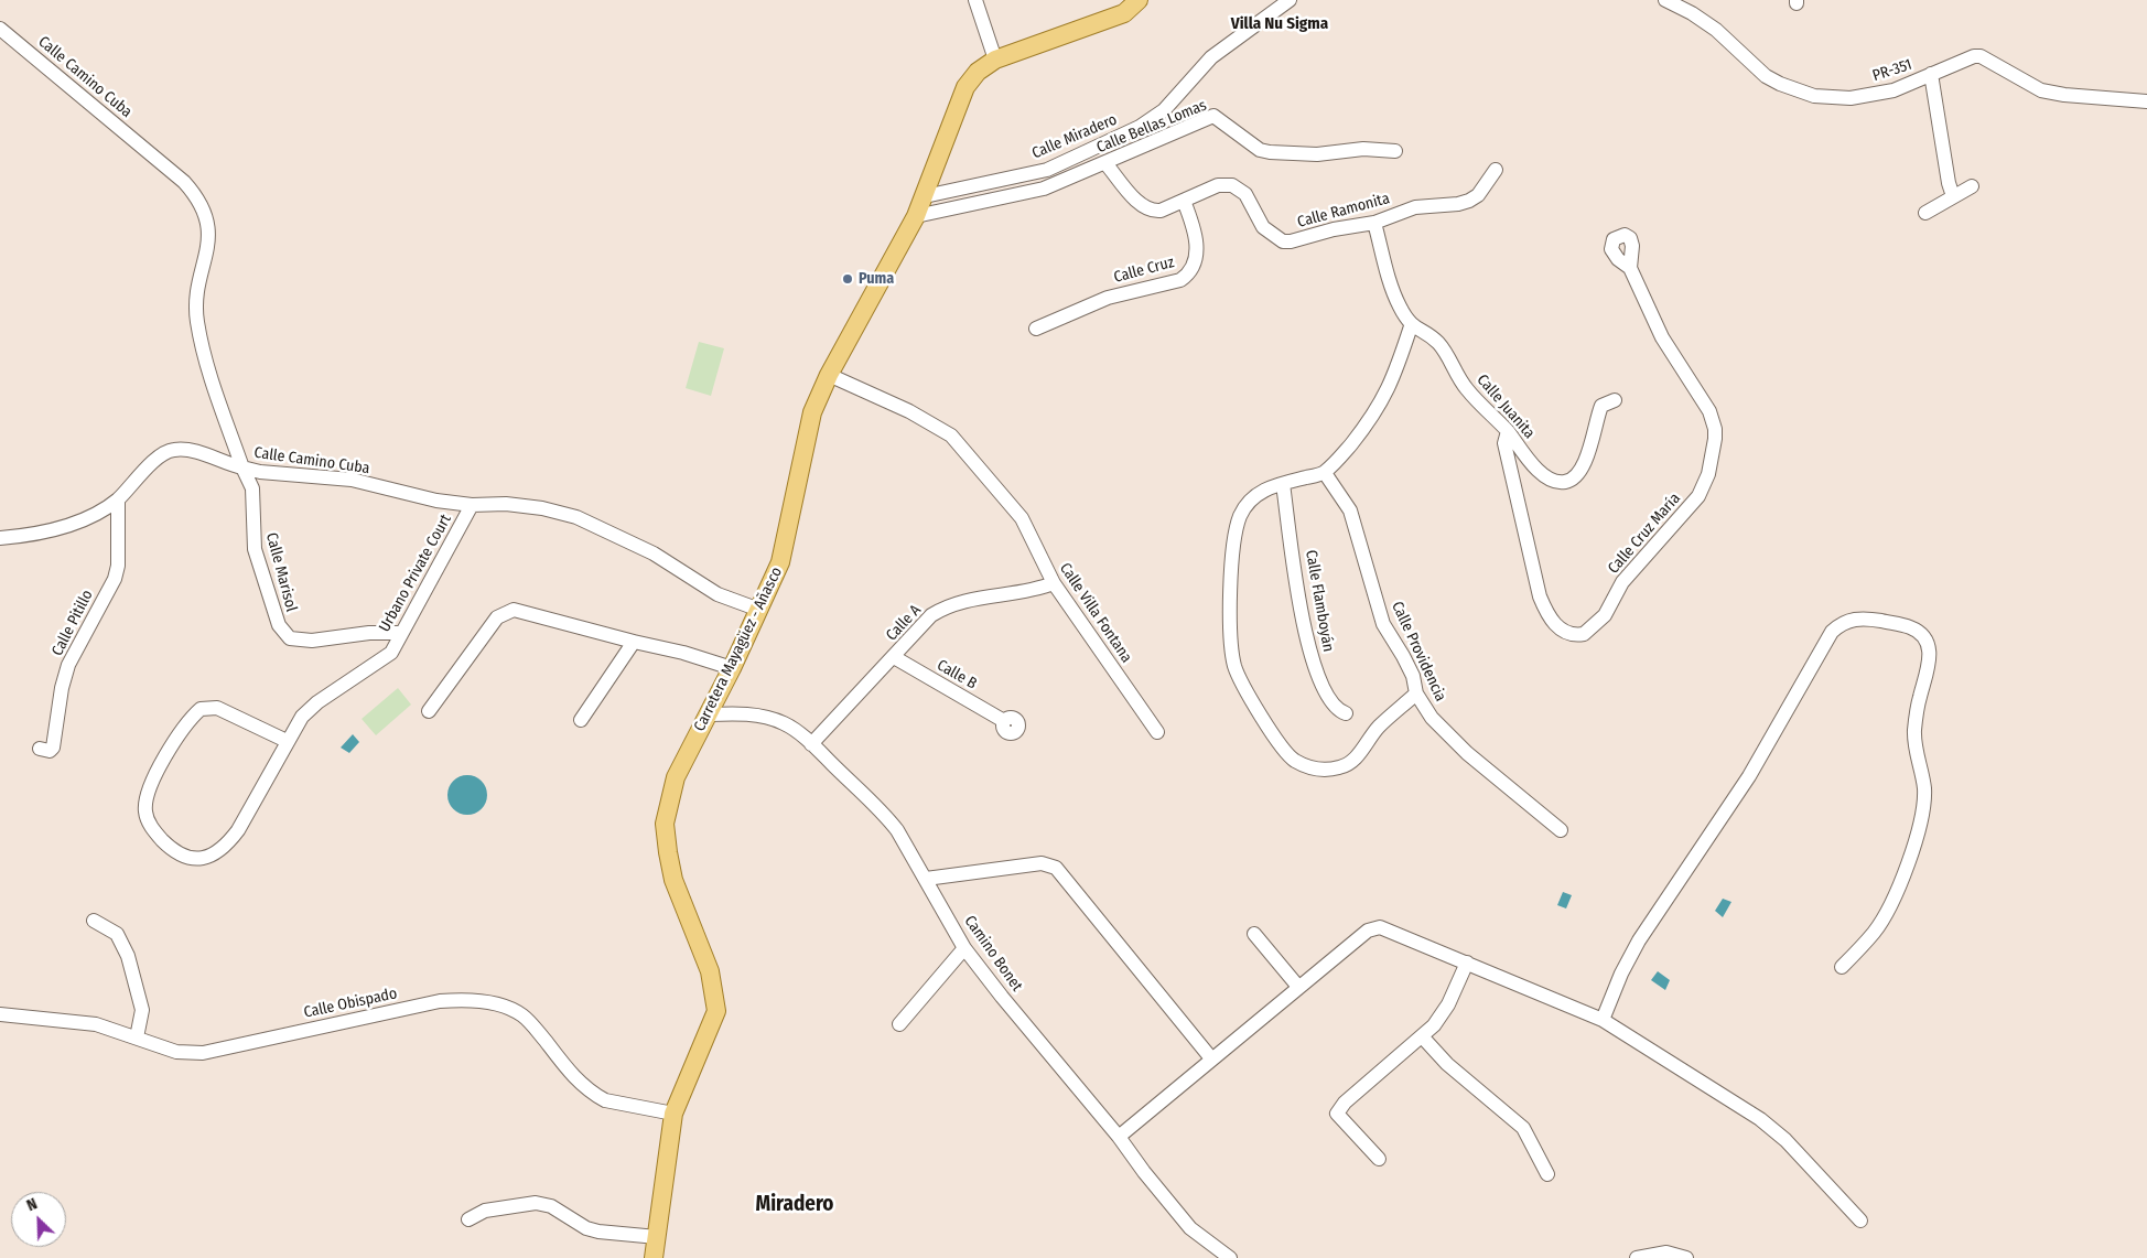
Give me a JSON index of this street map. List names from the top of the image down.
{
  "streets": {
    "main road": ["Carretera Mayagüez - Añasco"],
    "street": [
      "PR-351",
      "Calle Camino Cuba",
      "Calle Bellas Lomas",
      "Calle Miradero",
      "Calle Ramonita",
      "Calle Cruz",
      "Calle Juanita",
      "Calle Cruz María",
      "Calle Marisol",
      "Urbano Private Court",
      "Calle Flamboyán",
      "Calle Villa Fontana",
      "Calle Pitillo",
      "Calle A",
      "Calle Providencia",
      "Calle B",
      "Camino Bonet",
      "Calle Obispado"
    ]
  },
  "crossings": [
    ["Calle Camino Cuba", "Calle Marisol"],
    ["Calle Camino Cuba", "Urbano Private Court"],
    ["Calle Camino Cuba", "Carretera Mayagüez - Añasco"],
    ["Calle Bellas Lomas", "Calle Ramonita"],
    ["Calle Bellas Lomas", "Carretera Mayagüez - Añasco"],
    ["Calle Miradero", "Carretera Mayagüez - Añasco"],
    ["Calle Ramonita", "Calle Cruz"],
    ["Calle Juanita", "Calle Cruz María"],
    ["Calle Marisol", "Urbano Private Court"],
    ["Calle Villa Fontana", "Calle A"],
    ["Calle Villa Fontana", "Carretera Mayagüez - Añasco"],
    ["Calle A", "Calle B"],
    ["Calle A", "Camino Bonet"],
    ["Carretera Mayagüez - Añasco", "Camino Bonet"],
    ["Carretera Mayagüez - Añasco", "Calle Obispado"]
  ],
  "districts": ["Villa Nu Sigma", "Miradero"],
  "places": ["Puma"],
  "north": "top left"
}
